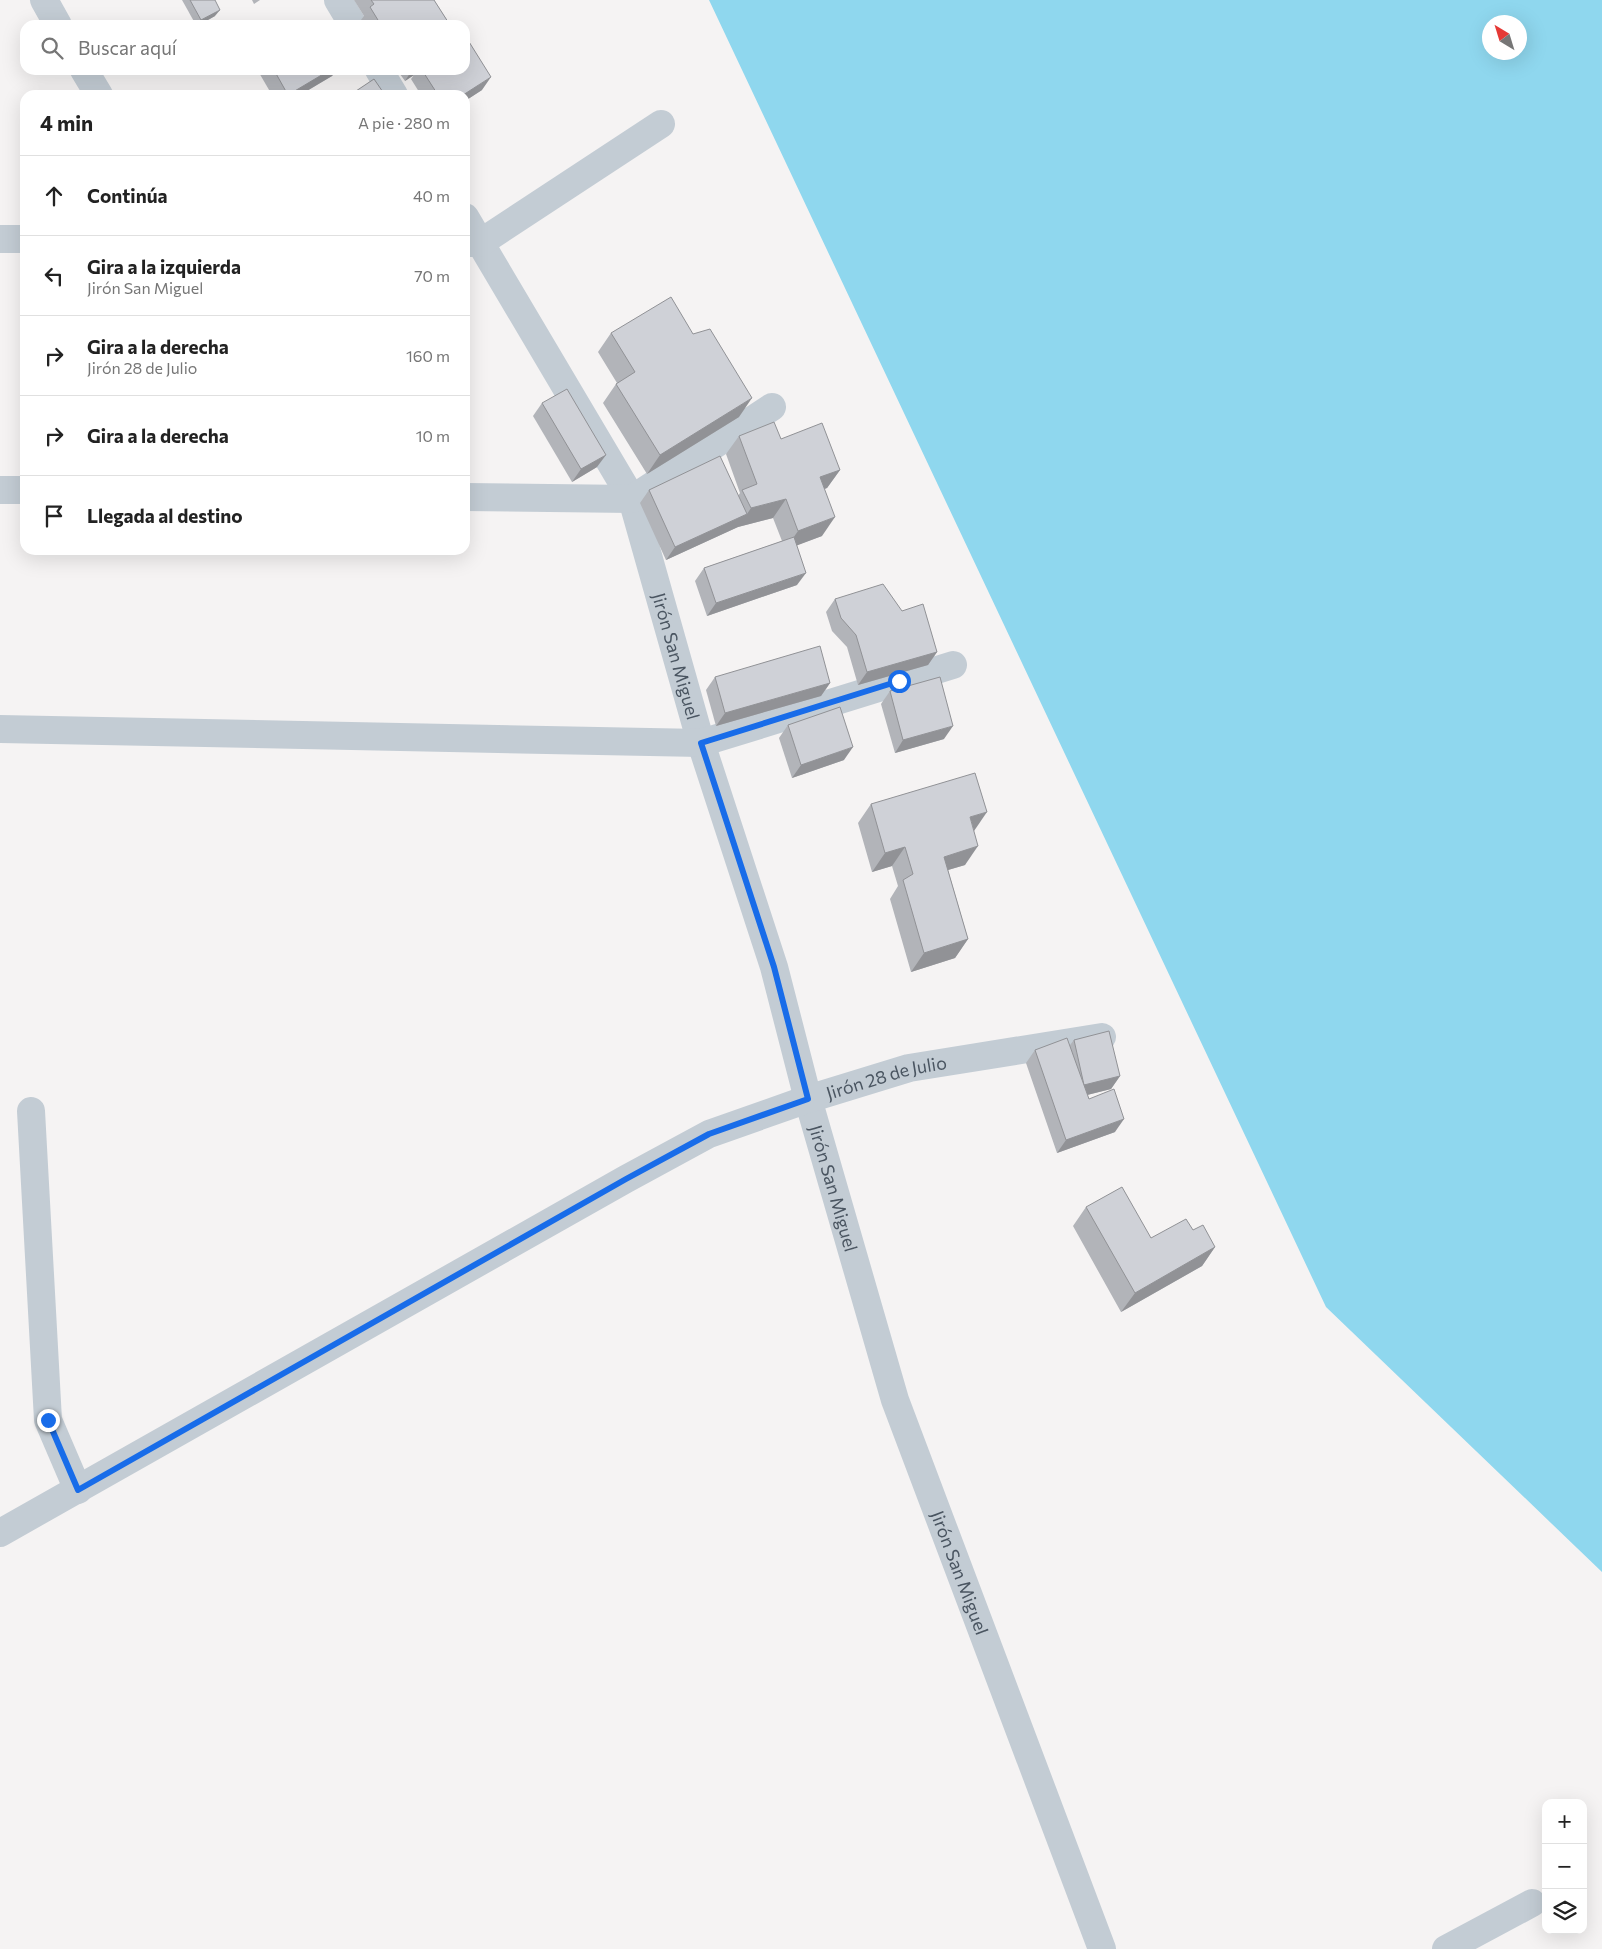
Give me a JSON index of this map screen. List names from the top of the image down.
{
  "streets": {
    "street": ["Jirón San Miguel", "Jirón 28 de Julio"]
  },
  "crossings": [
    ["Jirón San Miguel", "Jirón 28 de Julio"]
  ],
  "north": "top left",
  "page": {
    "search": "Buscar aquí",
    "heading": ["4 min", "A pie · 280 m"],
    "list": [
      ["Continúa", "40 m"],
      ["Gira a la izquierda", "Jirón San Miguel", "70 m"],
      ["Gira a la derecha", "Jirón 28 de Julio", "160 m"],
      ["Gira a la derecha", "10 m"],
      "Llegada al destino"
    ],
    "map_buttons": ["+", "−"]
  }
}
